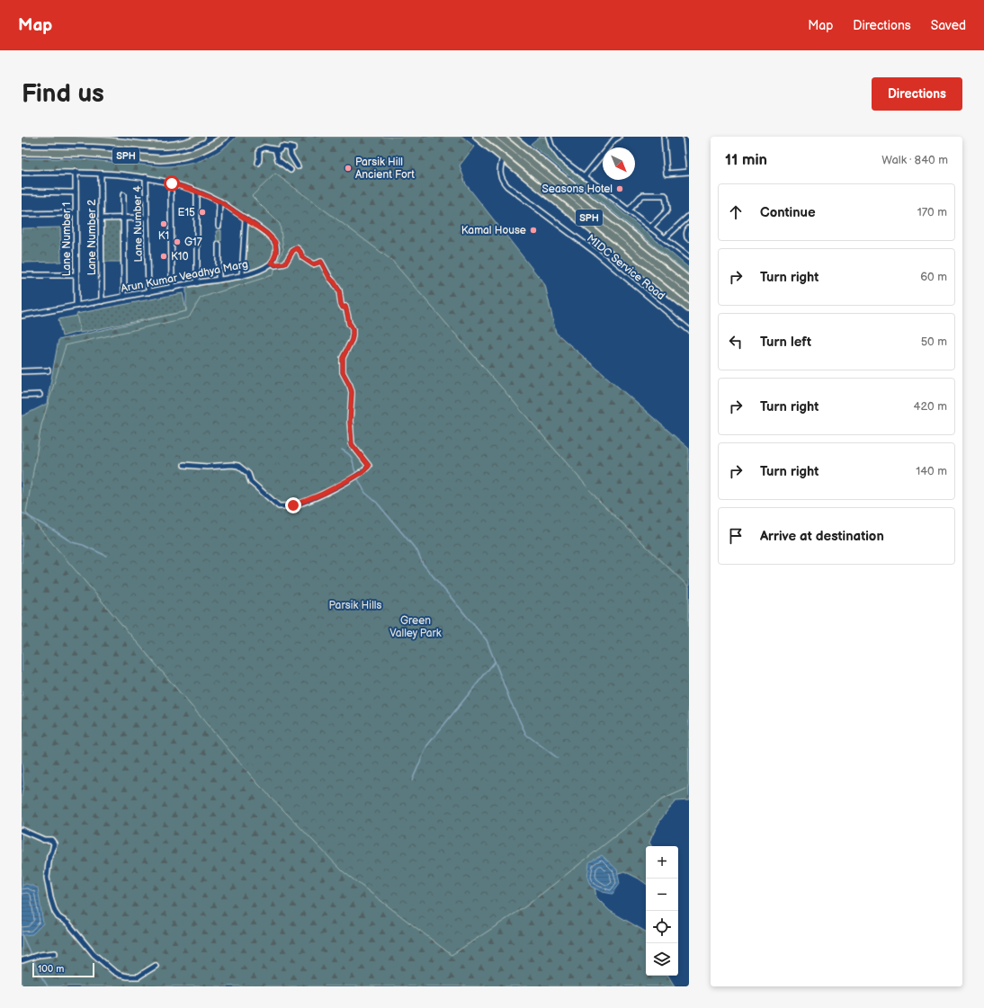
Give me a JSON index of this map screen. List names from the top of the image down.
{
  "streets": {
    "highway": ["SPH"],
    "street": [
      "Lane Number 4",
      "Lane Number 2",
      "Lane Number 1",
      "MIDC Service Road",
      "Arun Kumar Veadhya Marg"
    ]
  },
  "crossings": [
    ["Lane Number 4", "Arun Kumar Veadhya Marg"],
    ["Lane Number 2", "Arun Kumar Veadhya Marg"],
    ["Lane Number 1", "Arun Kumar Veadhya Marg"]
  ],
  "parks": ["Parsik Hills", "Green Valley Park"],
  "places": [
    "Parsik Hill Ancient Fort",
    "Seasons Hotel",
    "E15",
    "K1",
    "Kamal House",
    "G17",
    "K10"
  ],
  "scale_bar": "100 m",
  "north": "bottom right",
  "page": {
    "header": "Map",
    "nav": ["Map", "Directions", "Saved"],
    "buttons": "Directions",
    "title": "Find us",
    "heading": ["11 min", "Walk · 840 m"],
    "list": [
      ["Continue", "170 m"],
      ["Turn right", "60 m"],
      ["Turn left", "50 m"],
      ["Turn right", "420 m"],
      ["Turn right", "140 m"],
      "Arrive at destination"
    ],
    "map_buttons": ["+", "−"],
    "scale": "100 m"
  }
}
